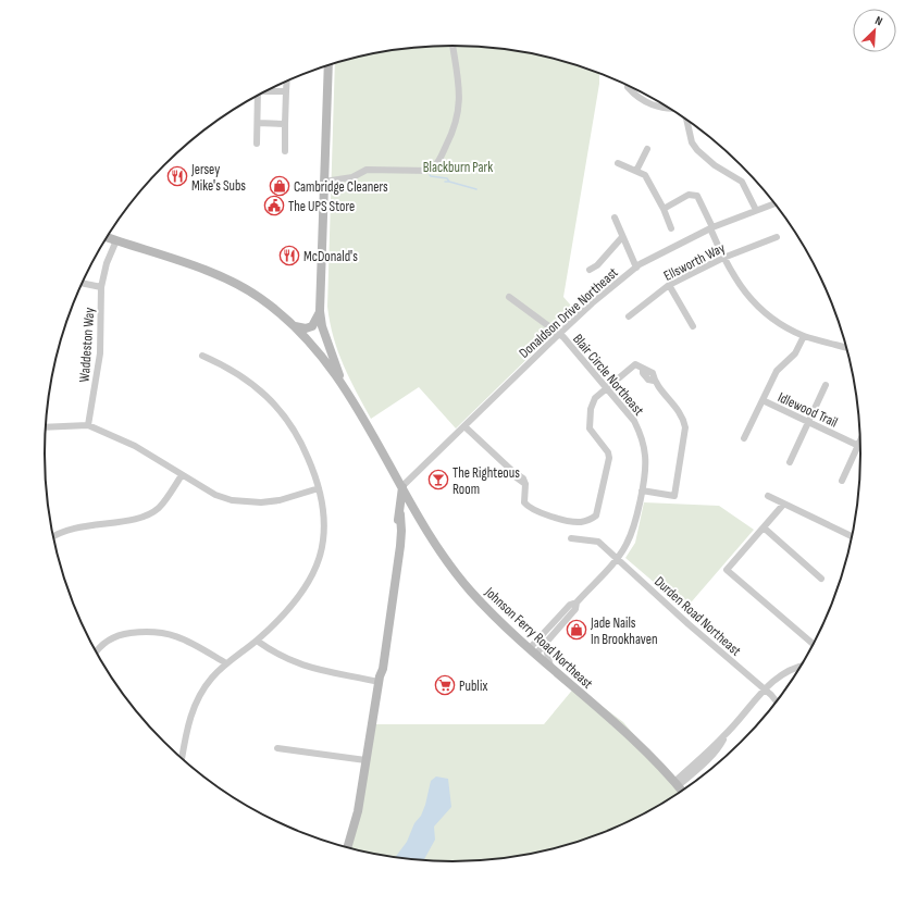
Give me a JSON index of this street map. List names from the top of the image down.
{
  "streets": {
    "main road": ["Johnson Ferry Road Northeast"],
    "street": [
      "Ellsworth Way",
      "Donaldson Drive Northeast",
      "Waddeston Way",
      "Blair Circle Northeast",
      "Idlewood Trail",
      "Durden Road Northeast"
    ]
  },
  "crossings": [
    ["Donaldson Drive Northeast", "Blair Circle Northeast"],
    ["Donaldson Drive Northeast", "Johnson Ferry Road Northeast"],
    ["Blair Circle Northeast", "Durden Road Northeast"],
    ["Blair Circle Northeast", "Johnson Ferry Road Northeast"]
  ],
  "parks": ["Blackburn Park"],
  "places": {
    "restaurant": ["Jersey Mike's Subs", "McDonald's"],
    "shop": ["Cambridge Cleaners", "Jade Nails In Brookhaven"],
    "public building": ["The UPS Store"],
    "bar": ["The Righteous Room"],
    "supermarket": ["Publix"]
  },
  "north": "top right"
}
